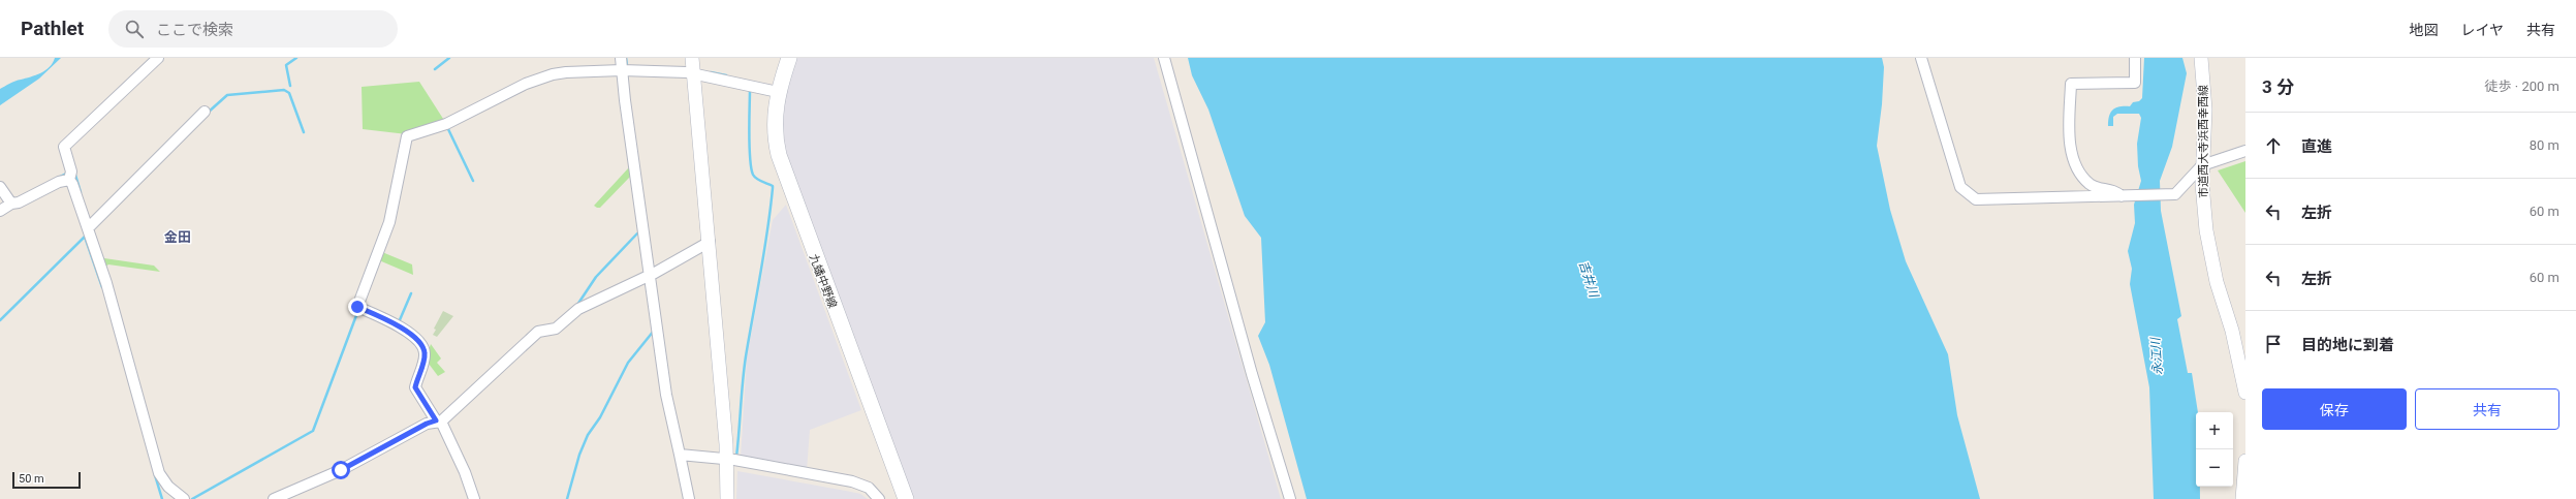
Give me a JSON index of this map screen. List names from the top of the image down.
{
  "streets": {
    "main road": ["九蟠中野線"],
    "street": ["市道西大寺浜西幸西線"]
  },
  "districts": ["金田"],
  "water": ["吉井川", "永江川"],
  "scale_bar": "50 m",
  "page": {
    "header": "Pathlet",
    "search": "ここで検索",
    "nav": ["地図", "レイヤ", "共有"],
    "heading": ["3 分", "徒歩 · 200 m"],
    "list": [
      ["直進", "80 m"],
      ["左折", "60 m"],
      ["左折", "60 m"],
      "目的地に到着"
    ],
    "buttons": ["保存", "共有"],
    "map_buttons": ["+", "−"],
    "scale": "50 m"
  }
}
